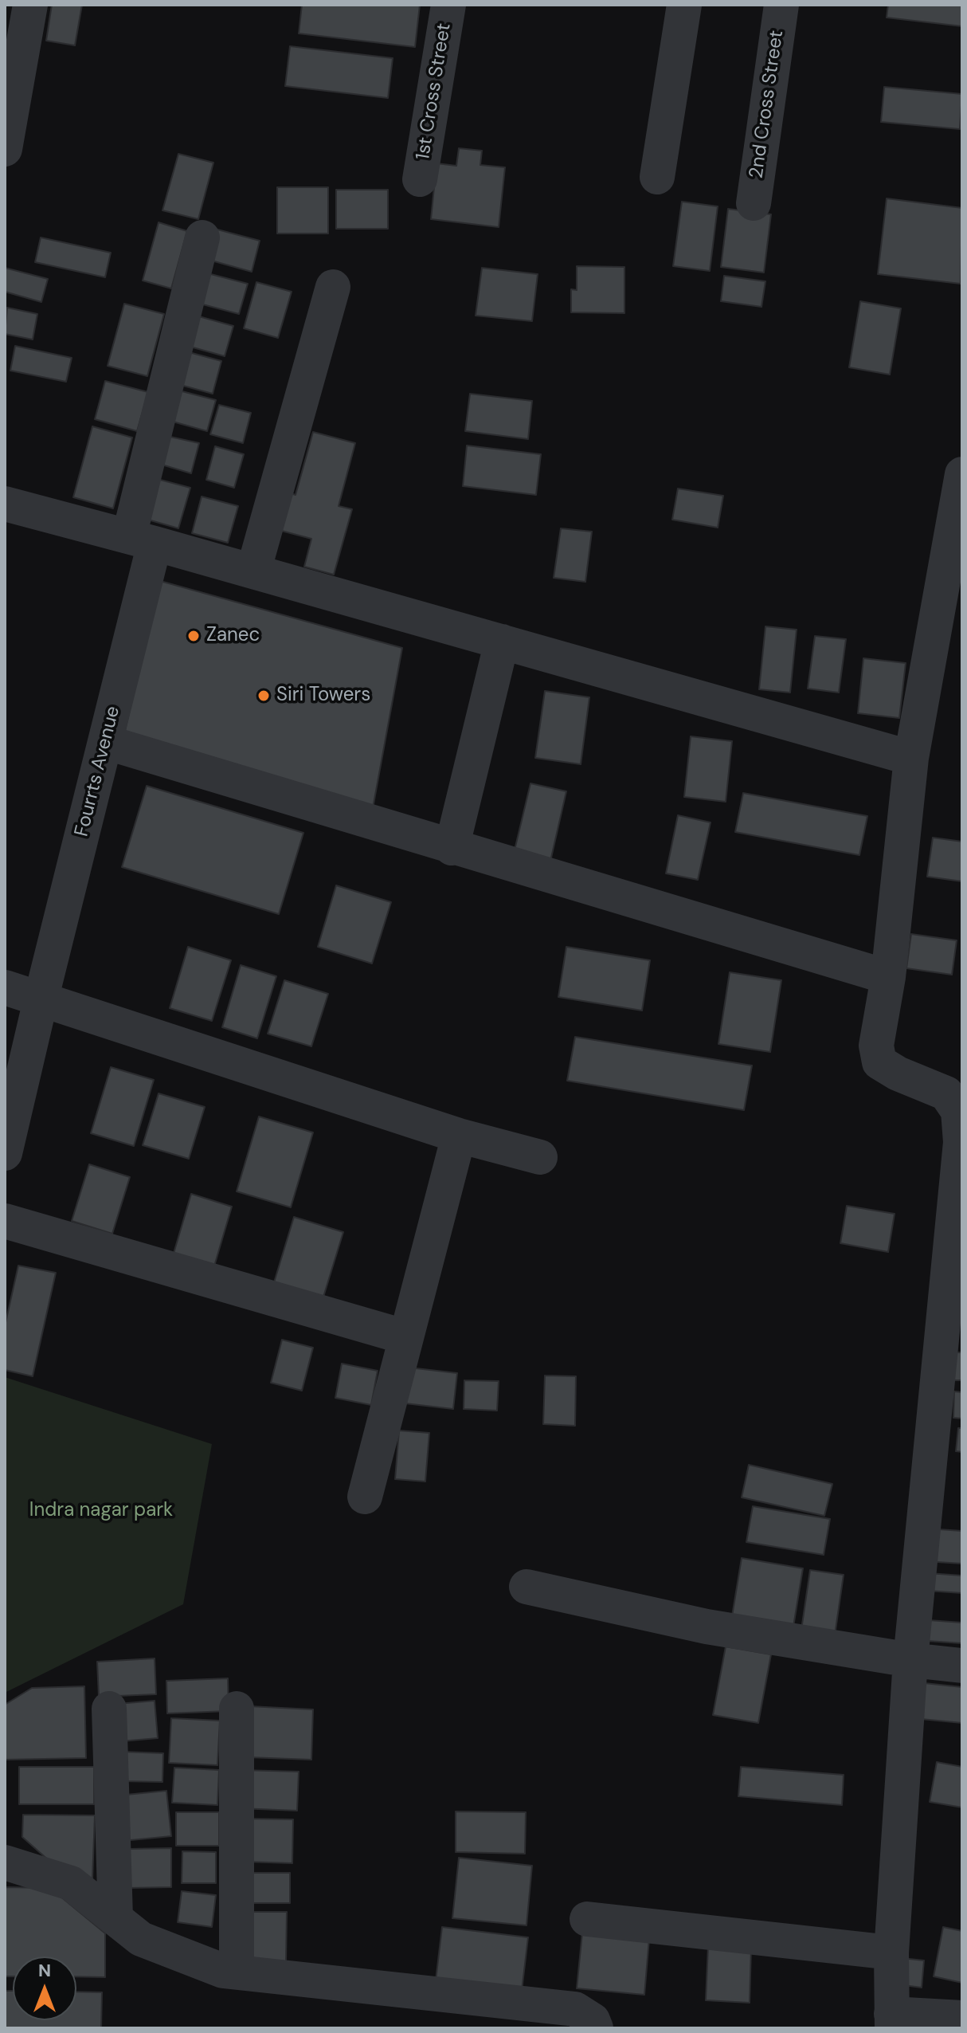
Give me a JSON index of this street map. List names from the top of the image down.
{
  "streets": {
    "street": ["1st Cross Street", "2nd Cross Street", "Fourrts Avenue"]
  },
  "parks": ["Indra nagar park"],
  "places": ["Zanec", "Siri Towers"],
  "north": "top"
}
